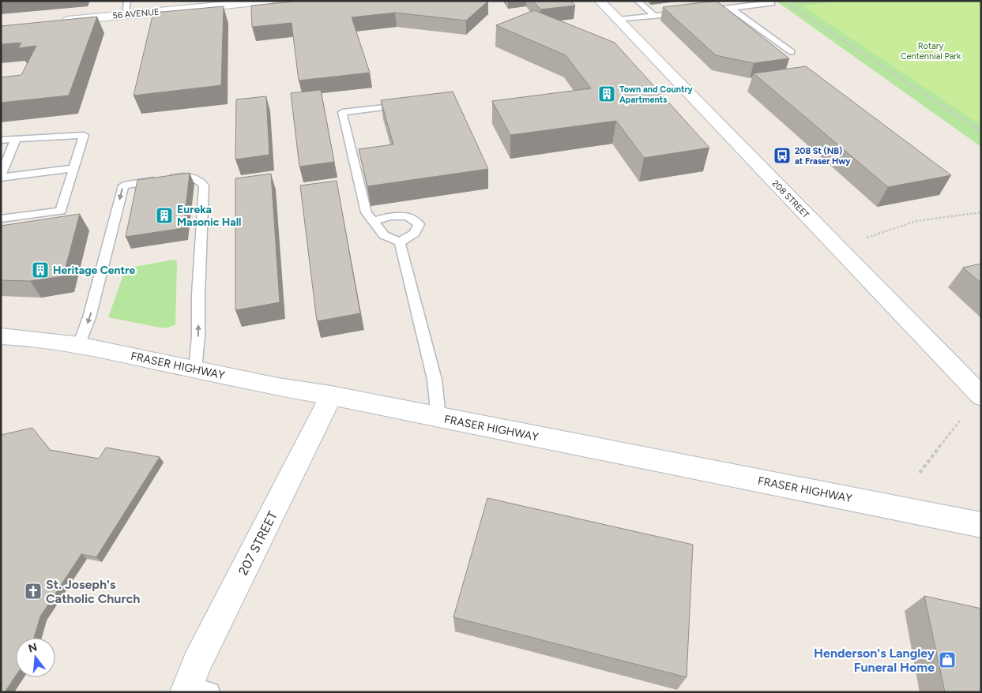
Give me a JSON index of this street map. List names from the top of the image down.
{
  "streets": {
    "main road": [
      "56 AVENUE",
      "208 STREET",
      "FRASER HIGHWAY",
      "207 STREET"
    ]
  },
  "crossings": [
    ["FRASER HIGHWAY", "207 STREET"]
  ],
  "parks": ["Rotary Centennial Park"],
  "places": {
    "building": ["Town and Country Apartments", "Eureka Masonic Hall", "Heritage Centre"],
    "bus stop": ["208 St (NB) at Fraser Hwy"],
    "church": ["St. Joseph's Catholic Church"],
    "shop": ["Henderson's Langley Funeral Home"]
  },
  "north": "top"
}
